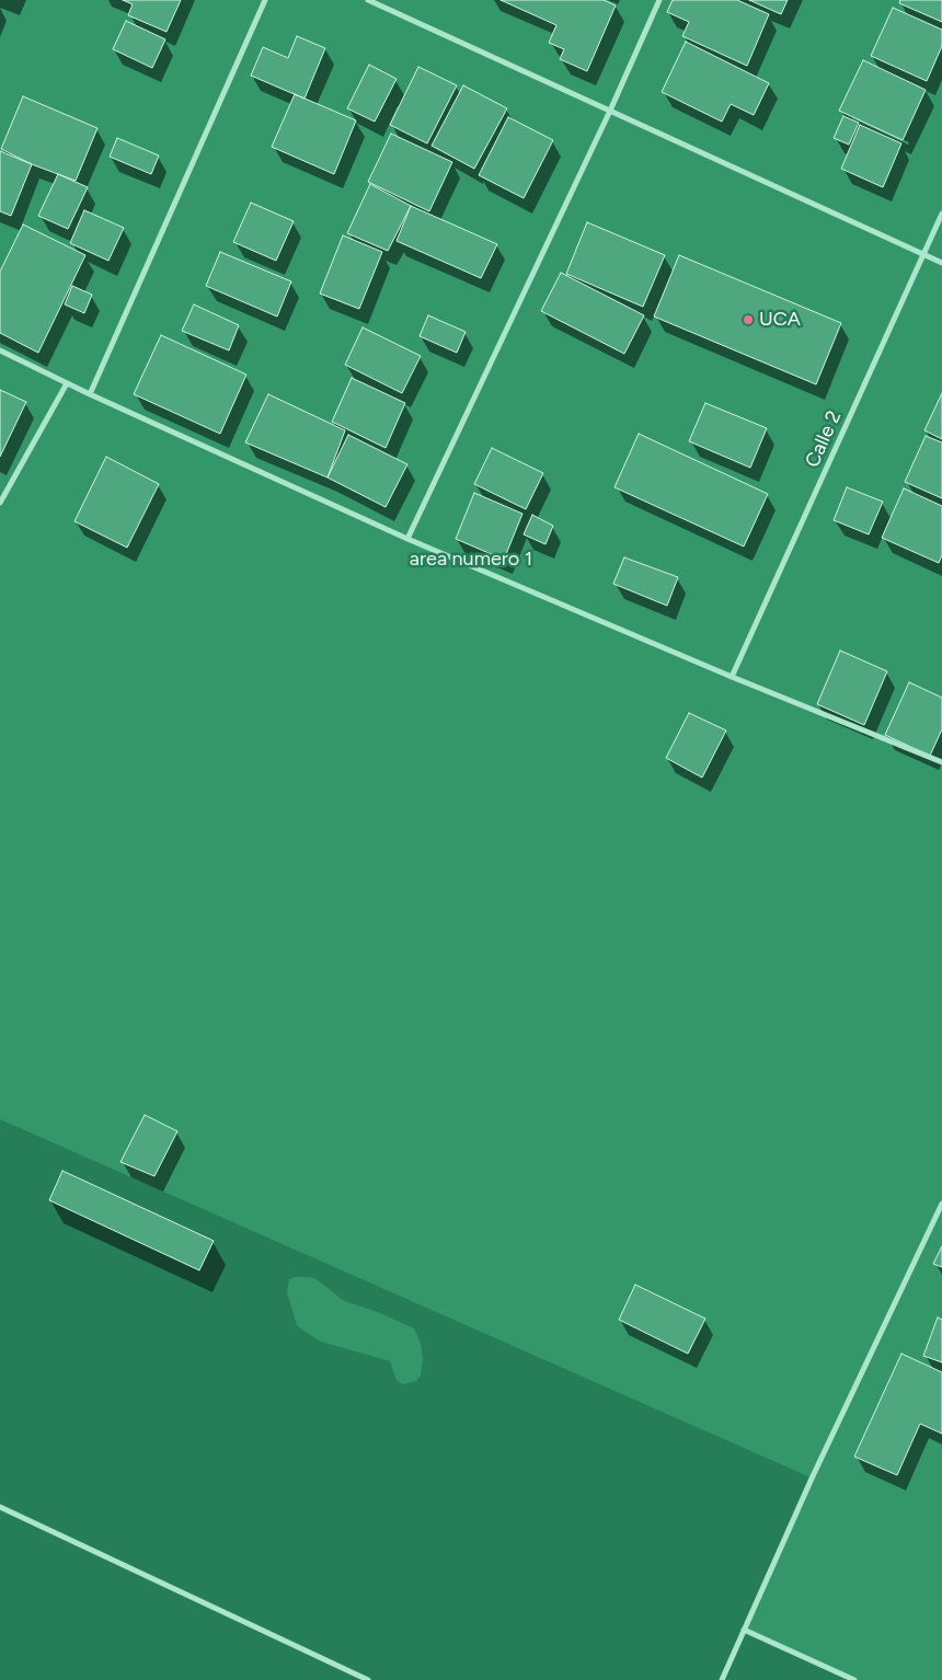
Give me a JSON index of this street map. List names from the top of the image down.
{
  "streets": {
    "street": ["Calle 2"]
  },
  "parks": ["area numero 1"],
  "places": ["UCA"]
}
